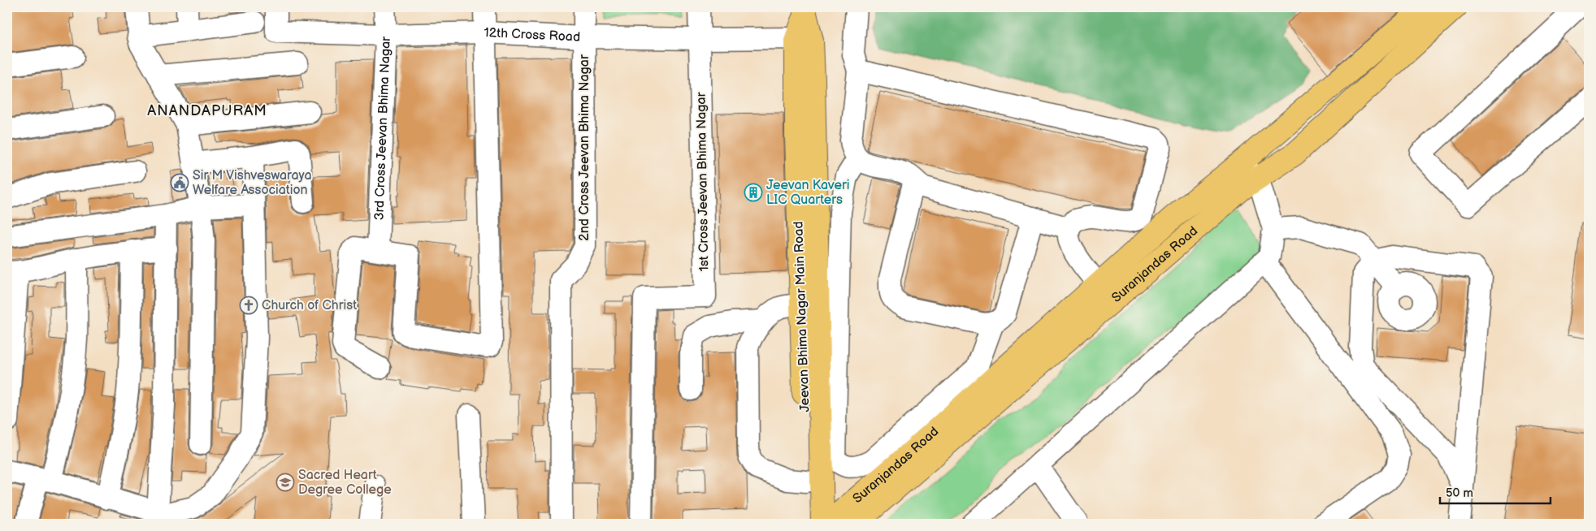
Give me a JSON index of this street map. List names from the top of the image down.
{
  "streets": {
    "main road": ["Suranjandas Road", "Jeevan Bhima Nagar Main Road"],
    "street": [
      "12th Cross Road",
      "3rd Cross Jeevan Bhima Nagar",
      "2nd Cross Jeevan Bhima Nagar",
      "1st Cross Jeevan Bhima Nagar"
    ]
  },
  "crossings": [
    ["12th Cross Road", "3rd Cross Jeevan Bhima Nagar"],
    ["12th Cross Road", "2nd Cross Jeevan Bhima Nagar"],
    ["12th Cross Road", "1st Cross Jeevan Bhima Nagar"],
    ["12th Cross Road", "Jeevan Bhima Nagar Main Road"]
  ],
  "districts": ["ANANDAPURAM"],
  "places": {
    "public building": ["Sir M Vishveswaraya Welfare Association"],
    "building": ["Jeevan Kaveri LIC Quarters"],
    "church": ["Church of Christ"],
    "school or university": ["Sacred Heart Degree College"]
  },
  "scale_bar": "50 m"
}
